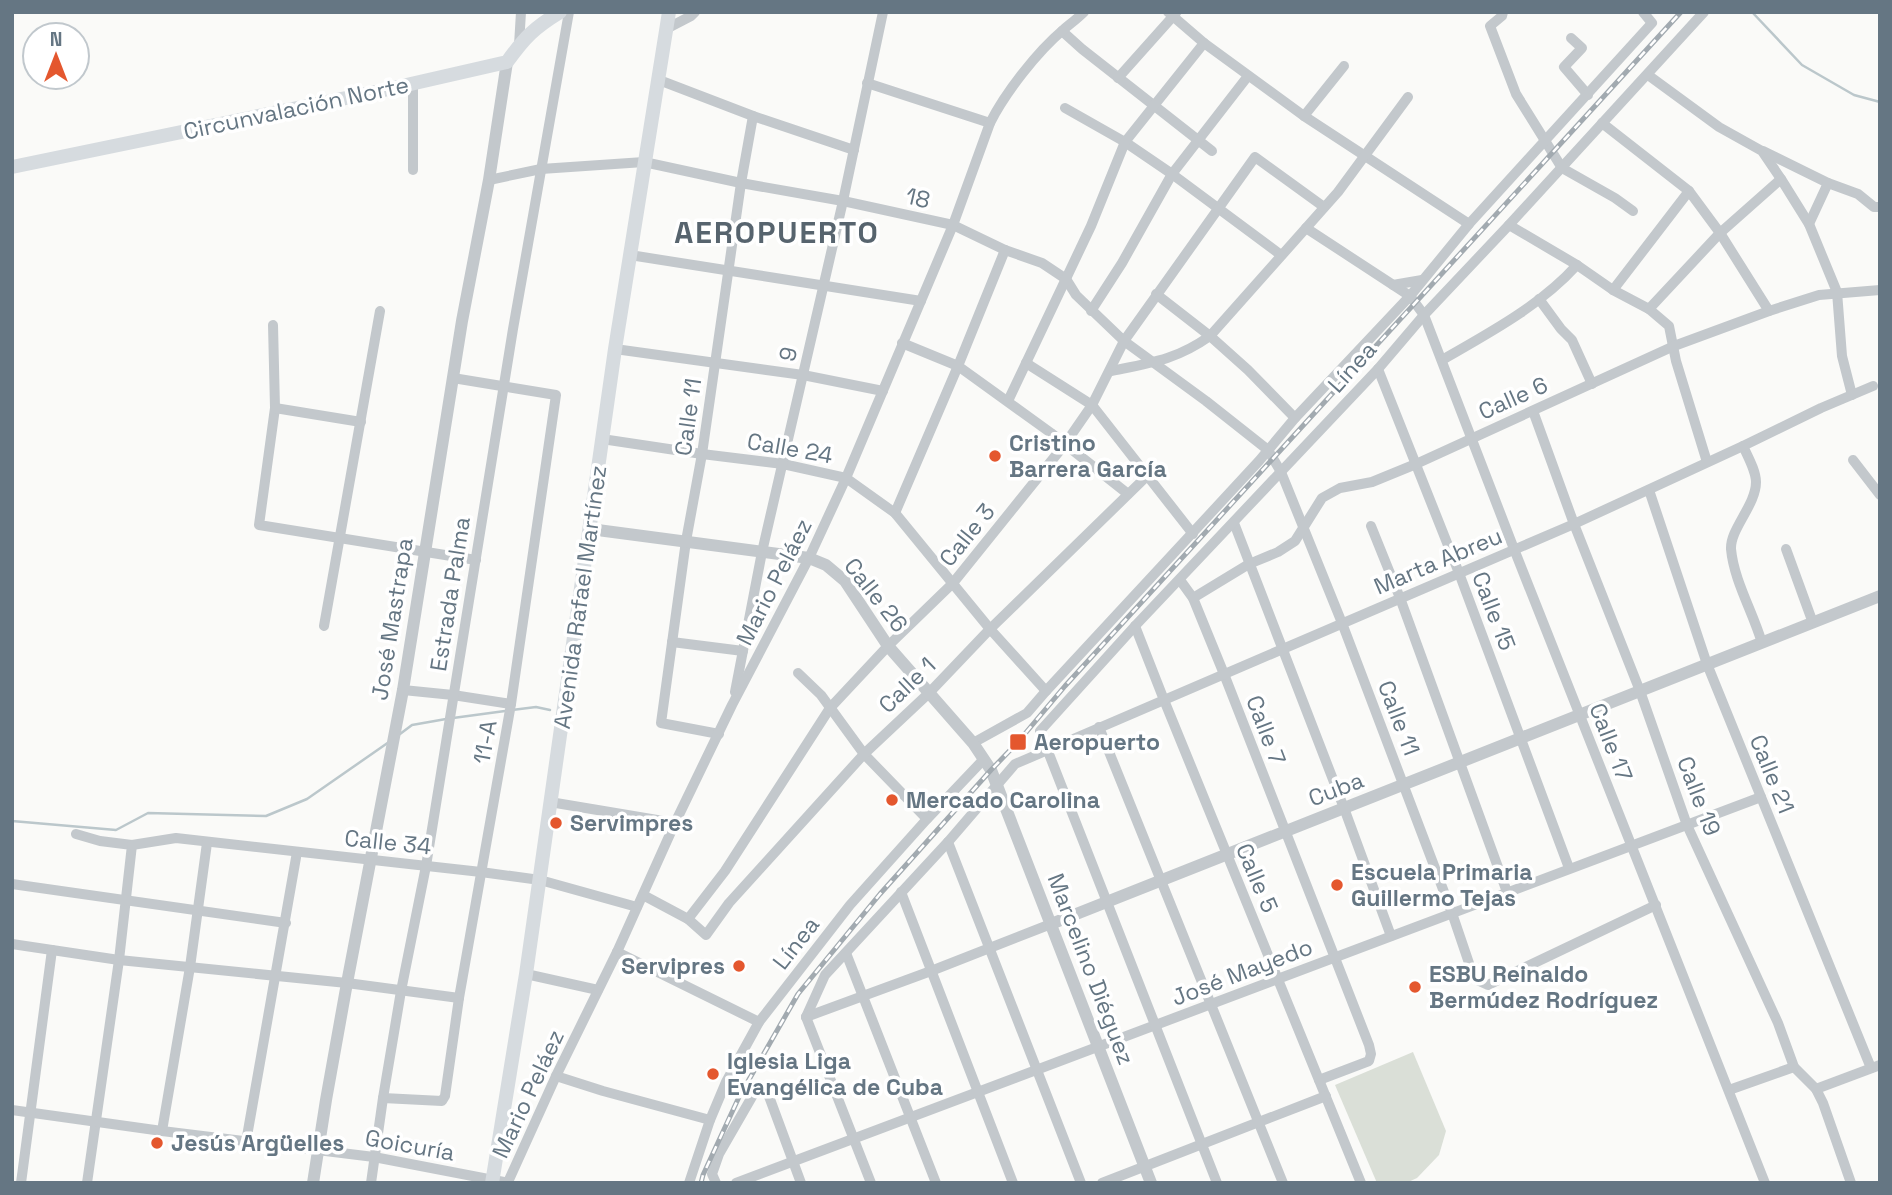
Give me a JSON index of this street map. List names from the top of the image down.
{
  "streets": {
    "main road": ["Circunvalación Norte", "Avenida Rafael Martínez"],
    "street": [
      "18",
      "9",
      "Línea",
      "Calle 6",
      "Calle 11",
      "Calle 24",
      "Calle 3",
      "Marta Abreu",
      "Mario Peláez",
      "Estrada Palma",
      "Calle 26",
      "Calle 15",
      "José Mastrapa",
      "Calle 1",
      "Calle 7",
      "11-A",
      "Calle 17",
      "Calle 21",
      "Cuba",
      "Calle 19",
      "Calle 34",
      "Calle 5",
      "Marcelino Diéguez",
      "José Mayedo",
      "Goicuría"
    ]
  },
  "crossings": [
    ["Circunvalación Norte", "José Mastrapa"],
    ["18", "9"],
    ["18", "Línea"],
    ["18", "Calle 11"],
    ["18", "Calle 3"],
    ["18", "Mario Peláez"],
    ["18", "Estrada Palma"],
    ["18", "Avenida Rafael Martínez"],
    ["18", "José Mastrapa"],
    ["9", "Calle 24"],
    ["9", "Mario Peláez"],
    ["9", "Calle 26"],
    ["Línea", "Calle 11"],
    ["Línea", "Calle 24"],
    ["Línea", "Marta Abreu"],
    ["Línea", "Calle 26"],
    ["Línea", "Calle 15"],
    ["Línea", "Calle 7"],
    ["Línea", "Calle 17"],
    ["Línea", "Cuba"],
    ["Línea", "Calle 5"],
    ["Línea", "Marcelino Diéguez"],
    ["Calle 6", "Calle 11"],
    ["Calle 6", "Calle 15"],
    ["Calle 6", "Calle 7"],
    ["Calle 6", "Calle 17"],
    ["Calle 6", "Calle 19"],
    ["Calle 11", "Calle 24"],
    ["Calle 11", "Marta Abreu"],
    ["Calle 11", "Mario Peláez"],
    ["Calle 11", "Calle 26"],
    ["Calle 11", "Calle 17"],
    ["Calle 11", "Cuba"],
    ["Calle 11", "José Mayedo"],
    ["Calle 24", "Calle 3"],
    ["Calle 24", "Mario Peláez"],
    ["Calle 24", "Avenida Rafael Martínez"],
    ["Calle 24", "Calle 1"],
    ["Calle 3", "Calle 26"],
    ["Calle 3", "Calle 1"],
    ["Marta Abreu", "Calle 15"],
    ["Marta Abreu", "Calle 7"],
    ["Marta Abreu", "Calle 17"],
    ["Marta Abreu", "Calle 21"],
    ["Marta Abreu", "Calle 19"],
    ["Marta Abreu", "Calle 5"],
    ["Mario Peláez", "Calle 26"],
    ["Mario Peláez", "Avenida Rafael Martínez"],
    ["Mario Peláez", "Calle 34"],
    ["Mario Peláez", "Goicuría"],
    ["Estrada Palma", "11-A"],
    ["Estrada Palma", "Calle 34"],
    ["Estrada Palma", "Goicuría"],
    ["Calle 26", "Avenida Rafael Martínez"],
    ["Calle 26", "Calle 1"],
    ["Calle 26", "Marcelino Diéguez"],
    ["Avenida Rafael Martínez", "Calle 34"],
    ["Avenida Rafael Martínez", "Goicuría"],
    ["Calle 15", "Cuba"],
    ["Calle 15", "José Mayedo"],
    ["José Mastrapa", "Calle 34"],
    ["José Mastrapa", "Goicuría"],
    ["Calle 7", "Cuba"],
    ["Calle 7", "Calle 5"],
    ["Calle 7", "José Mayedo"],
    ["11-A", "Calle 34"],
    ["Calle 17", "Cuba"],
    ["Calle 17", "José Mayedo"],
    ["Calle 21", "Cuba"],
    ["Calle 21", "José Mayedo"],
    ["Cuba", "Calle 19"],
    ["Cuba", "Calle 5"],
    ["Cuba", "Marcelino Diéguez"],
    ["Calle 19", "José Mayedo"],
    ["Calle 5", "José Mayedo"],
    ["Marcelino Diéguez", "José Mayedo"]
  ],
  "districts": ["AEROPUERTO"],
  "places": {
    "other": [
      "Cristino Barrera García",
      "Mercado Carolina",
      "Servimpres",
      "Escuela Primaria Guillermo Tejas",
      "Servipres",
      "ESBU Reinaldo Bermúdez Rodríguez",
      "Iglesia Liga Evangélica de Cuba",
      "Jesús Argüelles"
    ],
    "transit": ["Aeropuerto"]
  },
  "north": "top"
}
